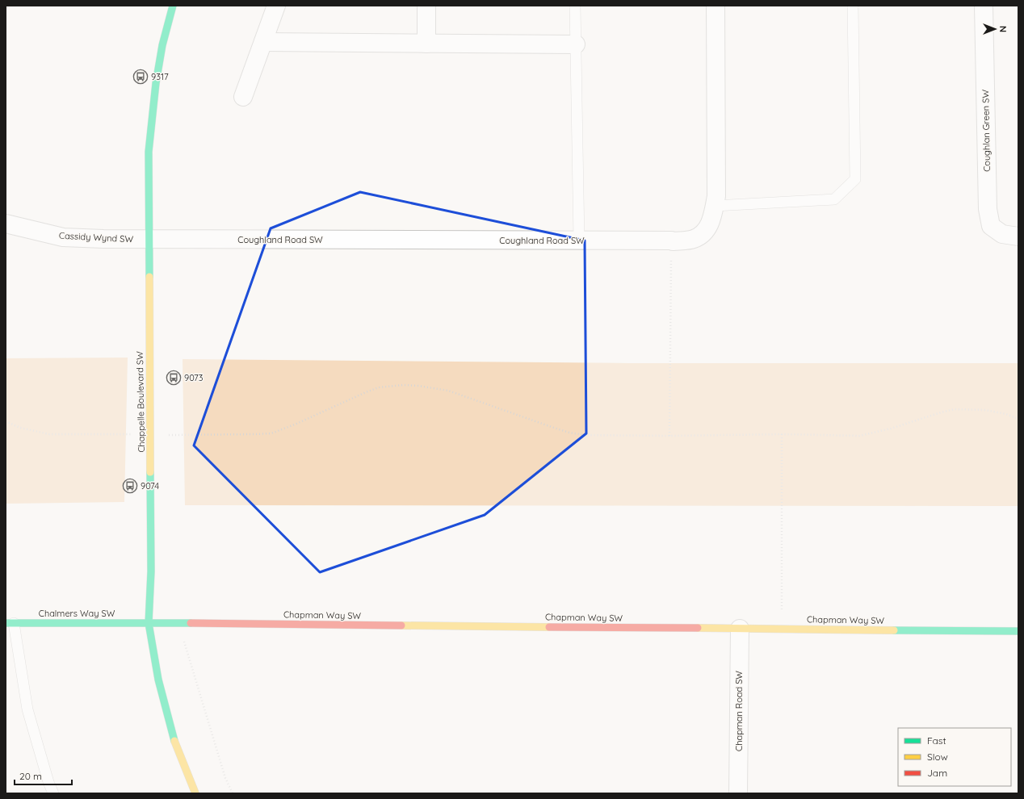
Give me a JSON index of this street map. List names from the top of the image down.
{
  "streets": {
    "street": [
      "Coughlan Green SW",
      "Cassidy Wynd SW",
      "Coughland Road SW",
      "Chappelle Boulevard SW",
      "Chalmers Way SW",
      "Chapman Way SW",
      "Chapman Road SW"
    ]
  },
  "crossings": [
    ["Cassidy Wynd SW", "Coughland Road SW"],
    ["Cassidy Wynd SW", "Chappelle Boulevard SW"],
    ["Coughland Road SW", "Chappelle Boulevard SW"],
    ["Chappelle Boulevard SW", "Chalmers Way SW"],
    ["Chappelle Boulevard SW", "Chapman Way SW"],
    ["Chalmers Way SW", "Chapman Way SW"],
    ["Chapman Way SW", "Chapman Road SW"]
  ],
  "places": {
    "bus stop": ["9317", "9073", "9074"]
  },
  "legend": ["Fast", "Slow", "Jam"],
  "scale_bar": "20 m",
  "north": "right"
}
